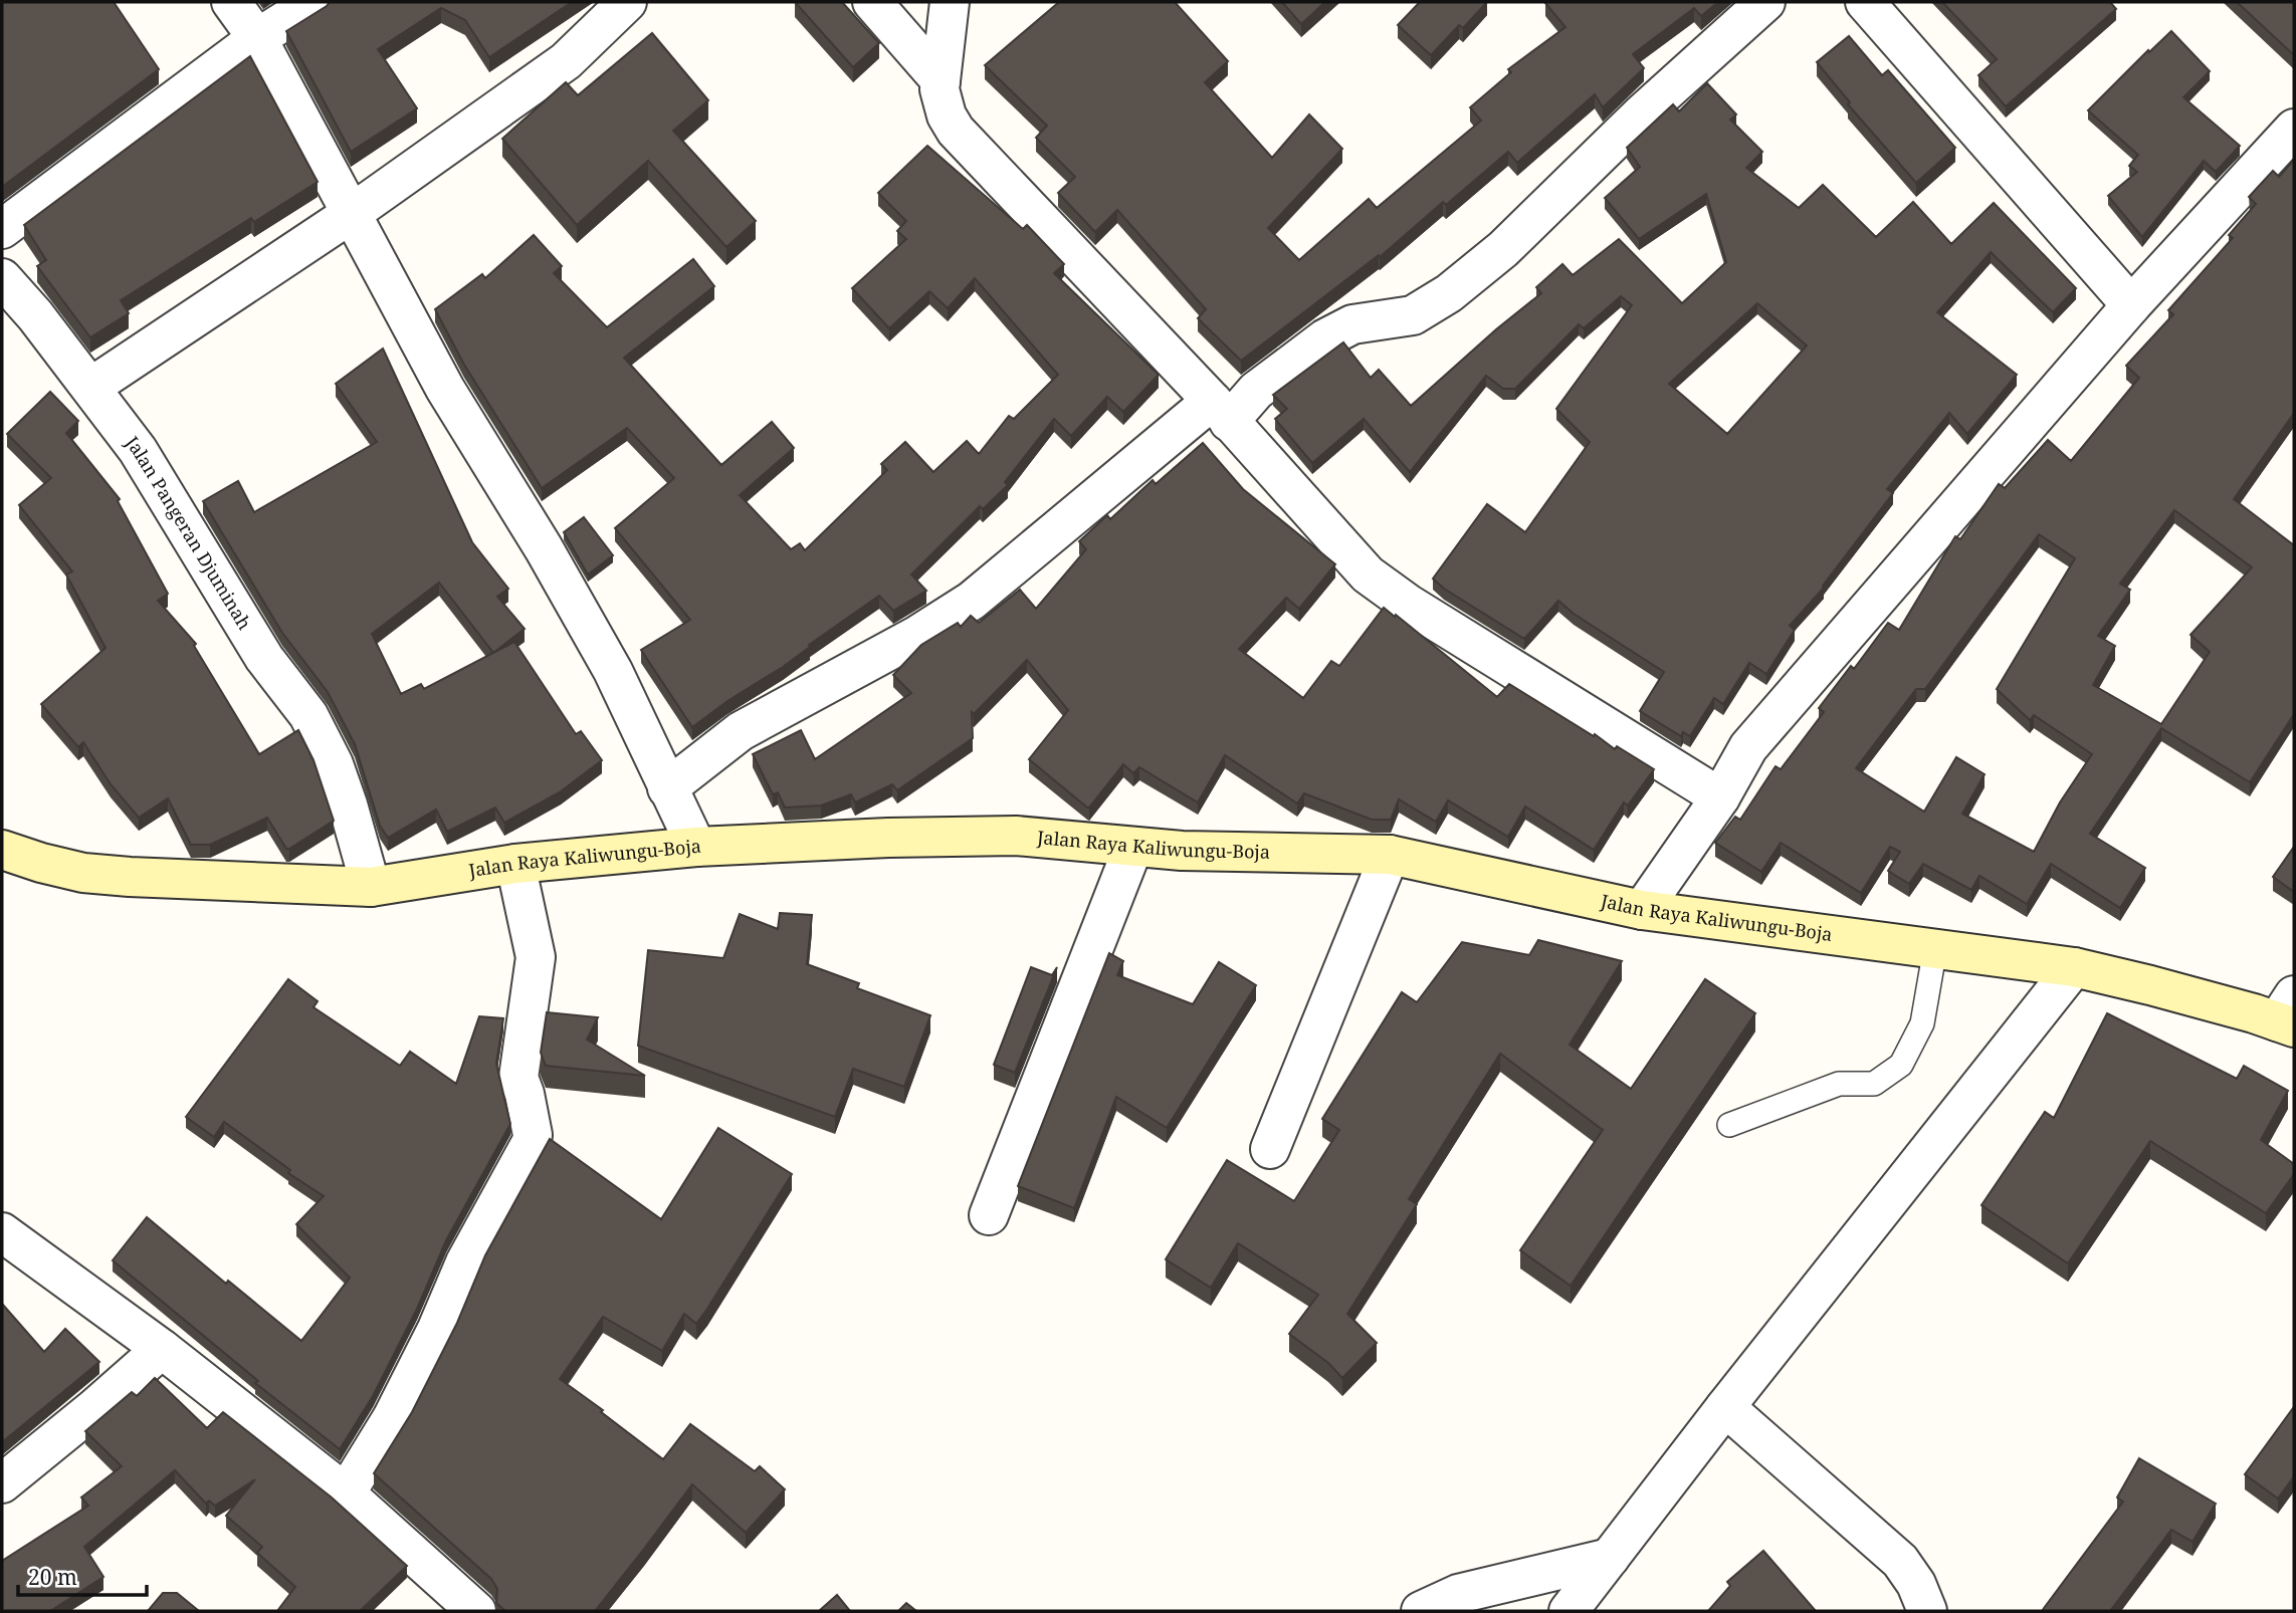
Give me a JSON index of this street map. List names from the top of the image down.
{
  "streets": {
    "main road": ["Jalan Raya Kaliwungu-Boja"],
    "street": ["Jalan Pangeran Djuminah"]
  },
  "crossings": [
    ["Jalan Pangeran Djuminah", "Jalan Raya Kaliwungu-Boja"]
  ],
  "scale_bar": "20 m"
}
